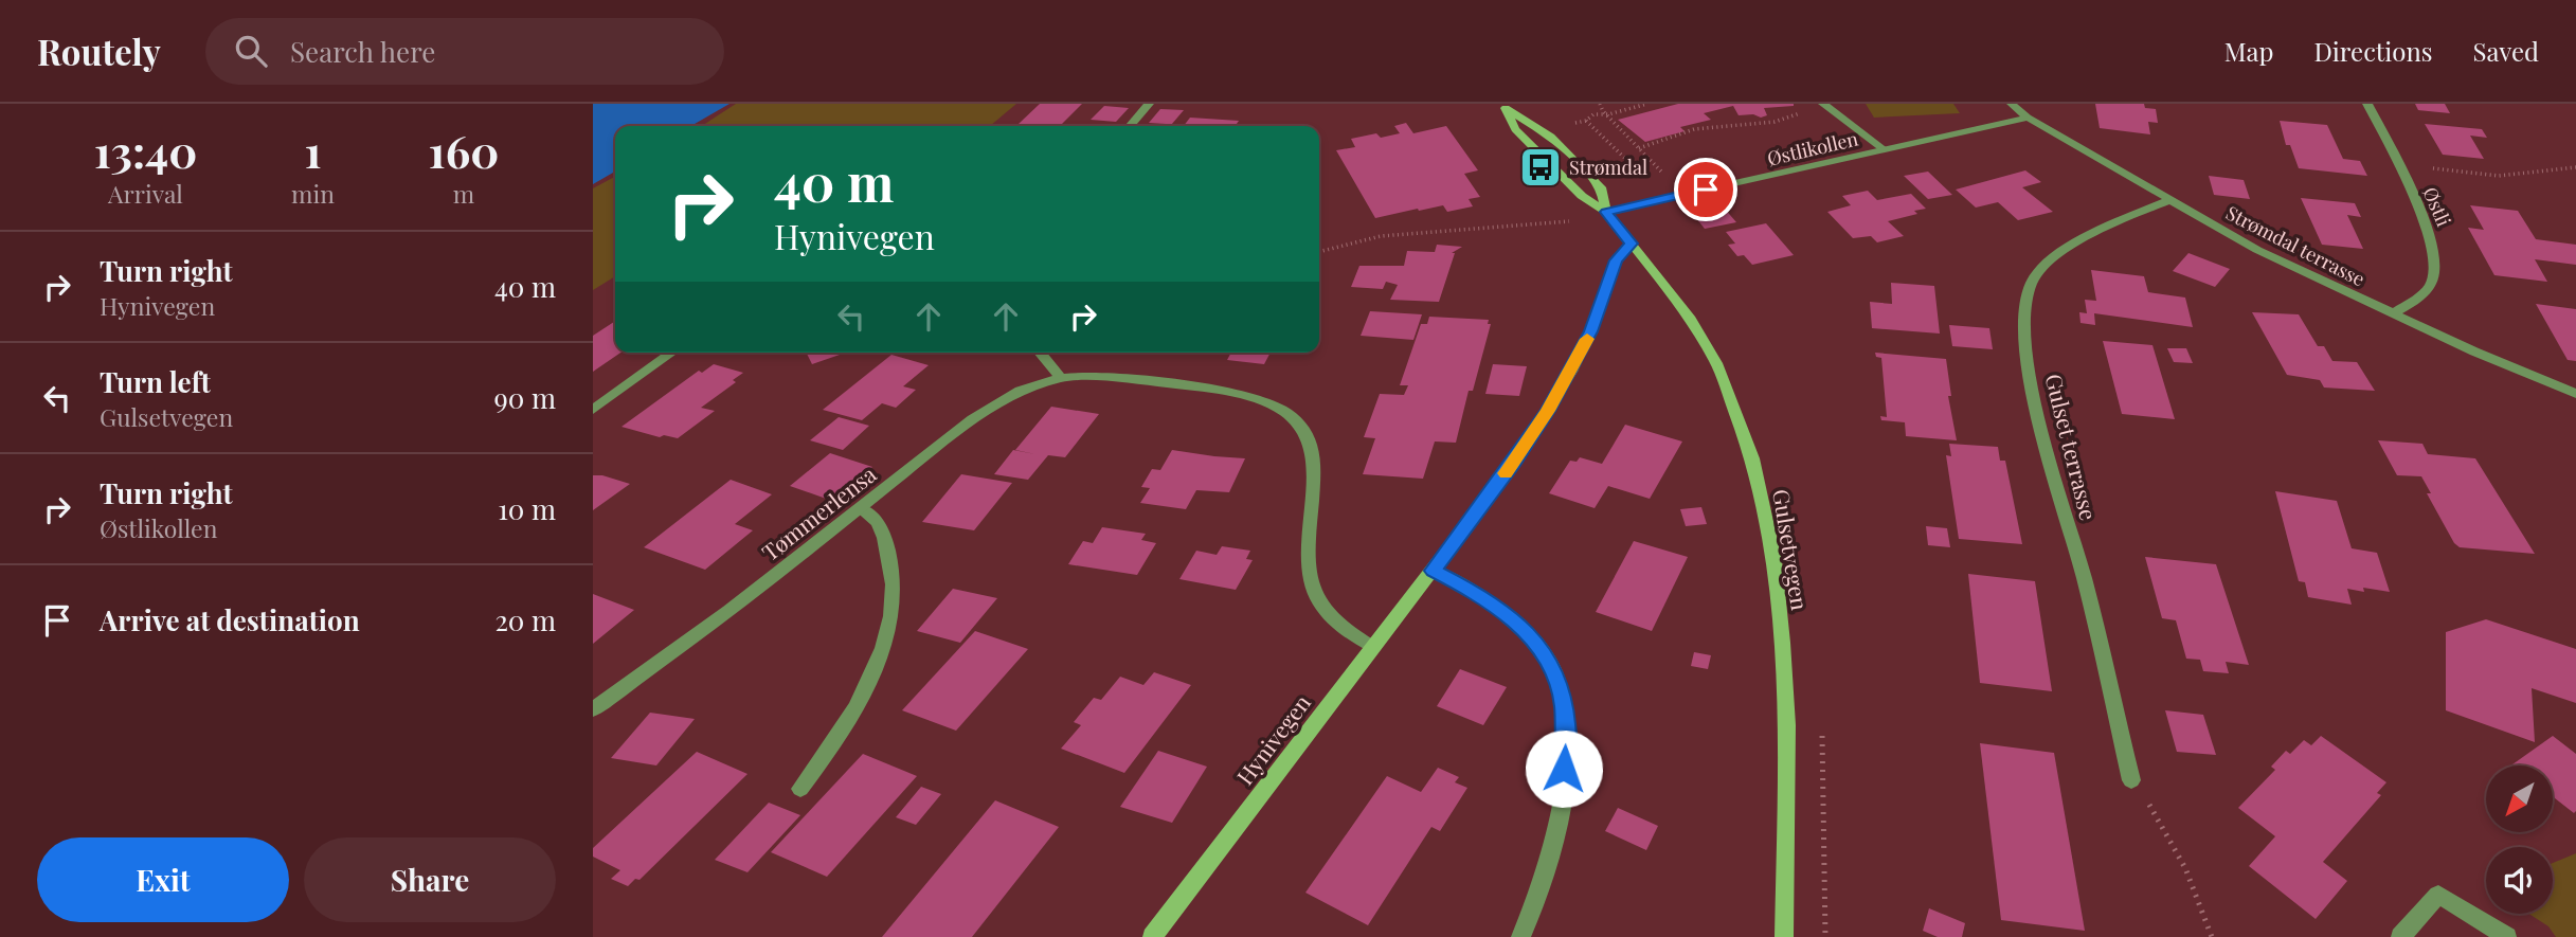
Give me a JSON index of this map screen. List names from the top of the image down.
{
  "streets": {
    "main road": ["Gulsetvegen", "Hynivegen"],
    "street": [
      "Østlikollen",
      "Østli",
      "Strømdal terrasse",
      "Gulset terrasse",
      "Tømmerlensa"
    ]
  },
  "crossings": [
    ["Østlikollen", "Strømdal terrasse"],
    ["Østlikollen", "Gulsetvegen"],
    ["Østli", "Strømdal terrasse"],
    ["Strømdal terrasse", "Gulset terrasse"],
    ["Tømmerlensa", "Hynivegen"],
    ["Gulsetvegen", "Hynivegen"]
  ],
  "places": {
    "bus stop": ["Strømdal"]
  },
  "north": "bottom left",
  "page": {
    "header": "Routely",
    "search": "Search here",
    "nav": ["Map", "Directions", "Saved"],
    "eta": [
      "13:40",
      "Arrival",
      "1",
      "min",
      "160",
      "m"
    ],
    "turn": ["40 m", "Hynivegen"],
    "list": [
      {
        "name": "Turn right",
        "note": "Hynivegen",
        "value": "40 m"
      },
      {
        "name": "Turn left",
        "note": "Gulsetvegen",
        "value": "90 m"
      },
      {
        "name": "Turn right",
        "note": "Østlikollen",
        "value": "10 m"
      },
      {
        "name": "Arrive at destination",
        "value": "20 m"
      }
    ],
    "buttons": ["Exit", "Share"]
  }
}
